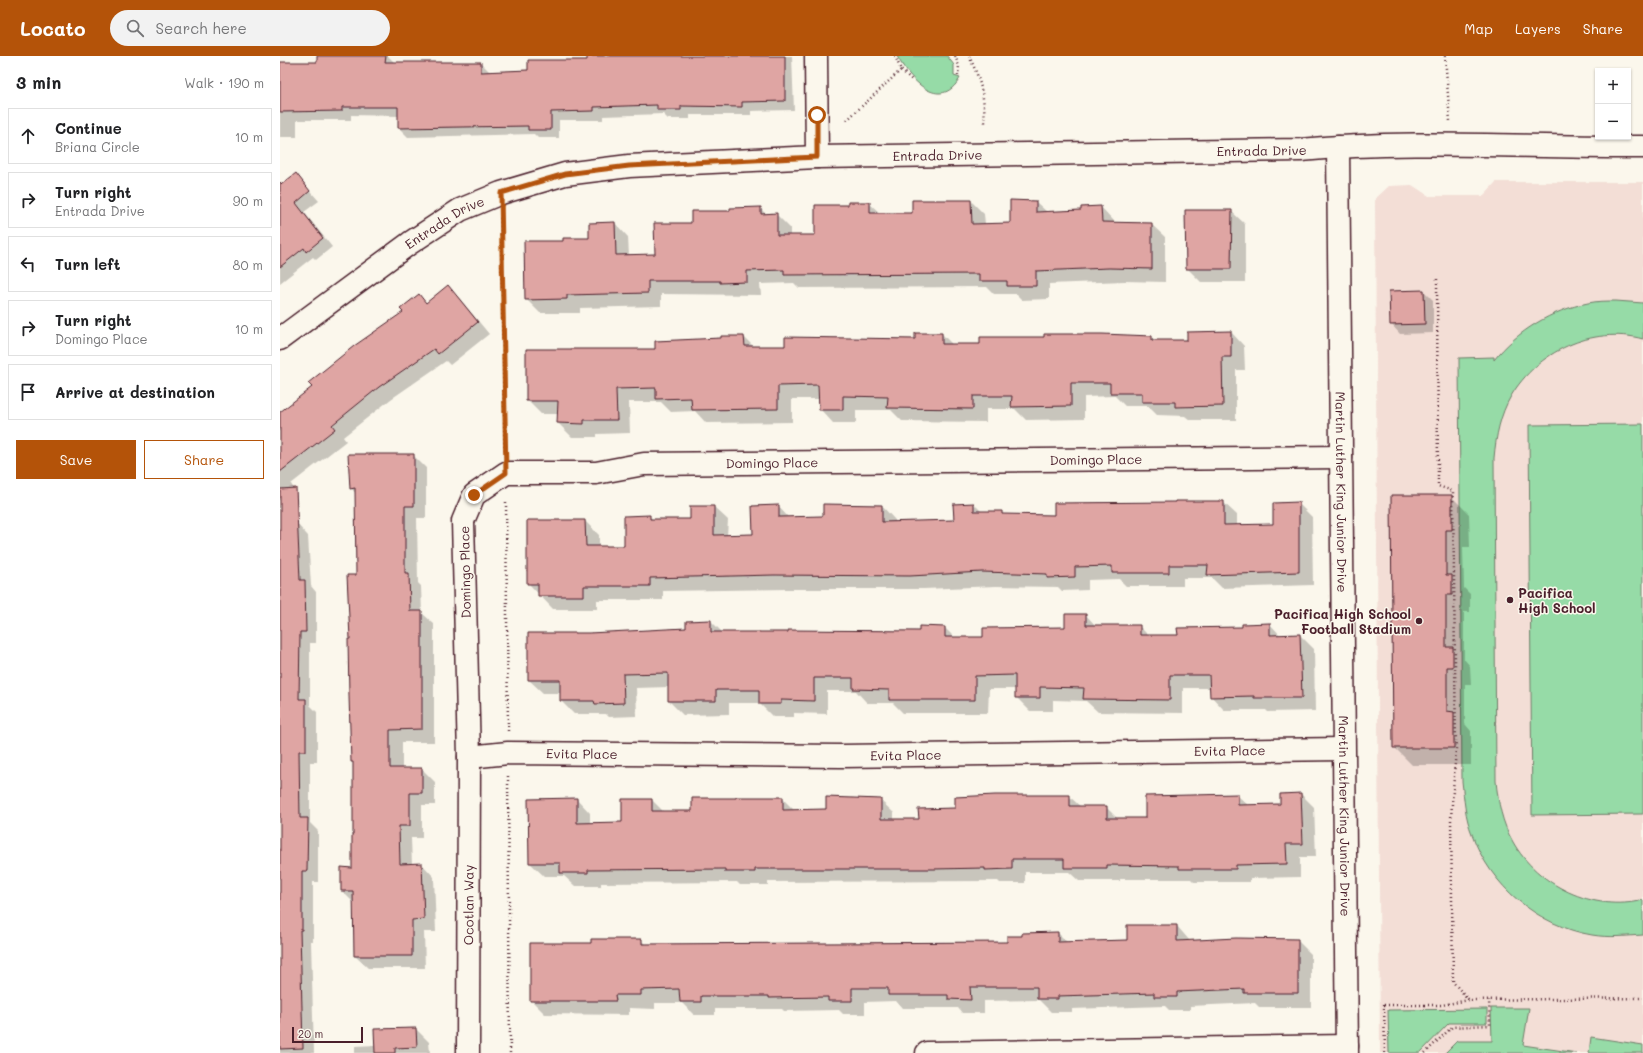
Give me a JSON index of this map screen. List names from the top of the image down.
{
  "streets": {
    "street": [
      "Entrada Drive",
      "Domingo Place",
      "Martin Luther King Junior Drive",
      "Evita Place",
      "Ocotlan Way"
    ]
  },
  "crossings": [
    ["Entrada Drive", "Martin Luther King Junior Drive"],
    ["Domingo Place", "Martin Luther King Junior Drive"],
    ["Domingo Place", "Evita Place"],
    ["Domingo Place", "Ocotlan Way"],
    ["Martin Luther King Junior Drive", "Evita Place"],
    ["Evita Place", "Ocotlan Way"]
  ],
  "places": ["Pacifica High School", "Pacifica High School Football Stadium"],
  "scale_bar": "20 m",
  "page": {
    "header": "Locato",
    "search": "Search here",
    "nav": ["Map", "Layers", "Share"],
    "heading": ["3 min", "Walk · 190 m"],
    "map_buttons": ["+", "−"],
    "list": [
      ["Continue", "Briana Circle", "10 m"],
      ["Turn right", "Entrada Drive", "90 m"],
      ["Turn left", "80 m"],
      ["Turn right", "Domingo Place", "10 m"],
      "Arrive at destination"
    ],
    "buttons": ["Save", "Share"],
    "scale": "20 m"
  }
}
